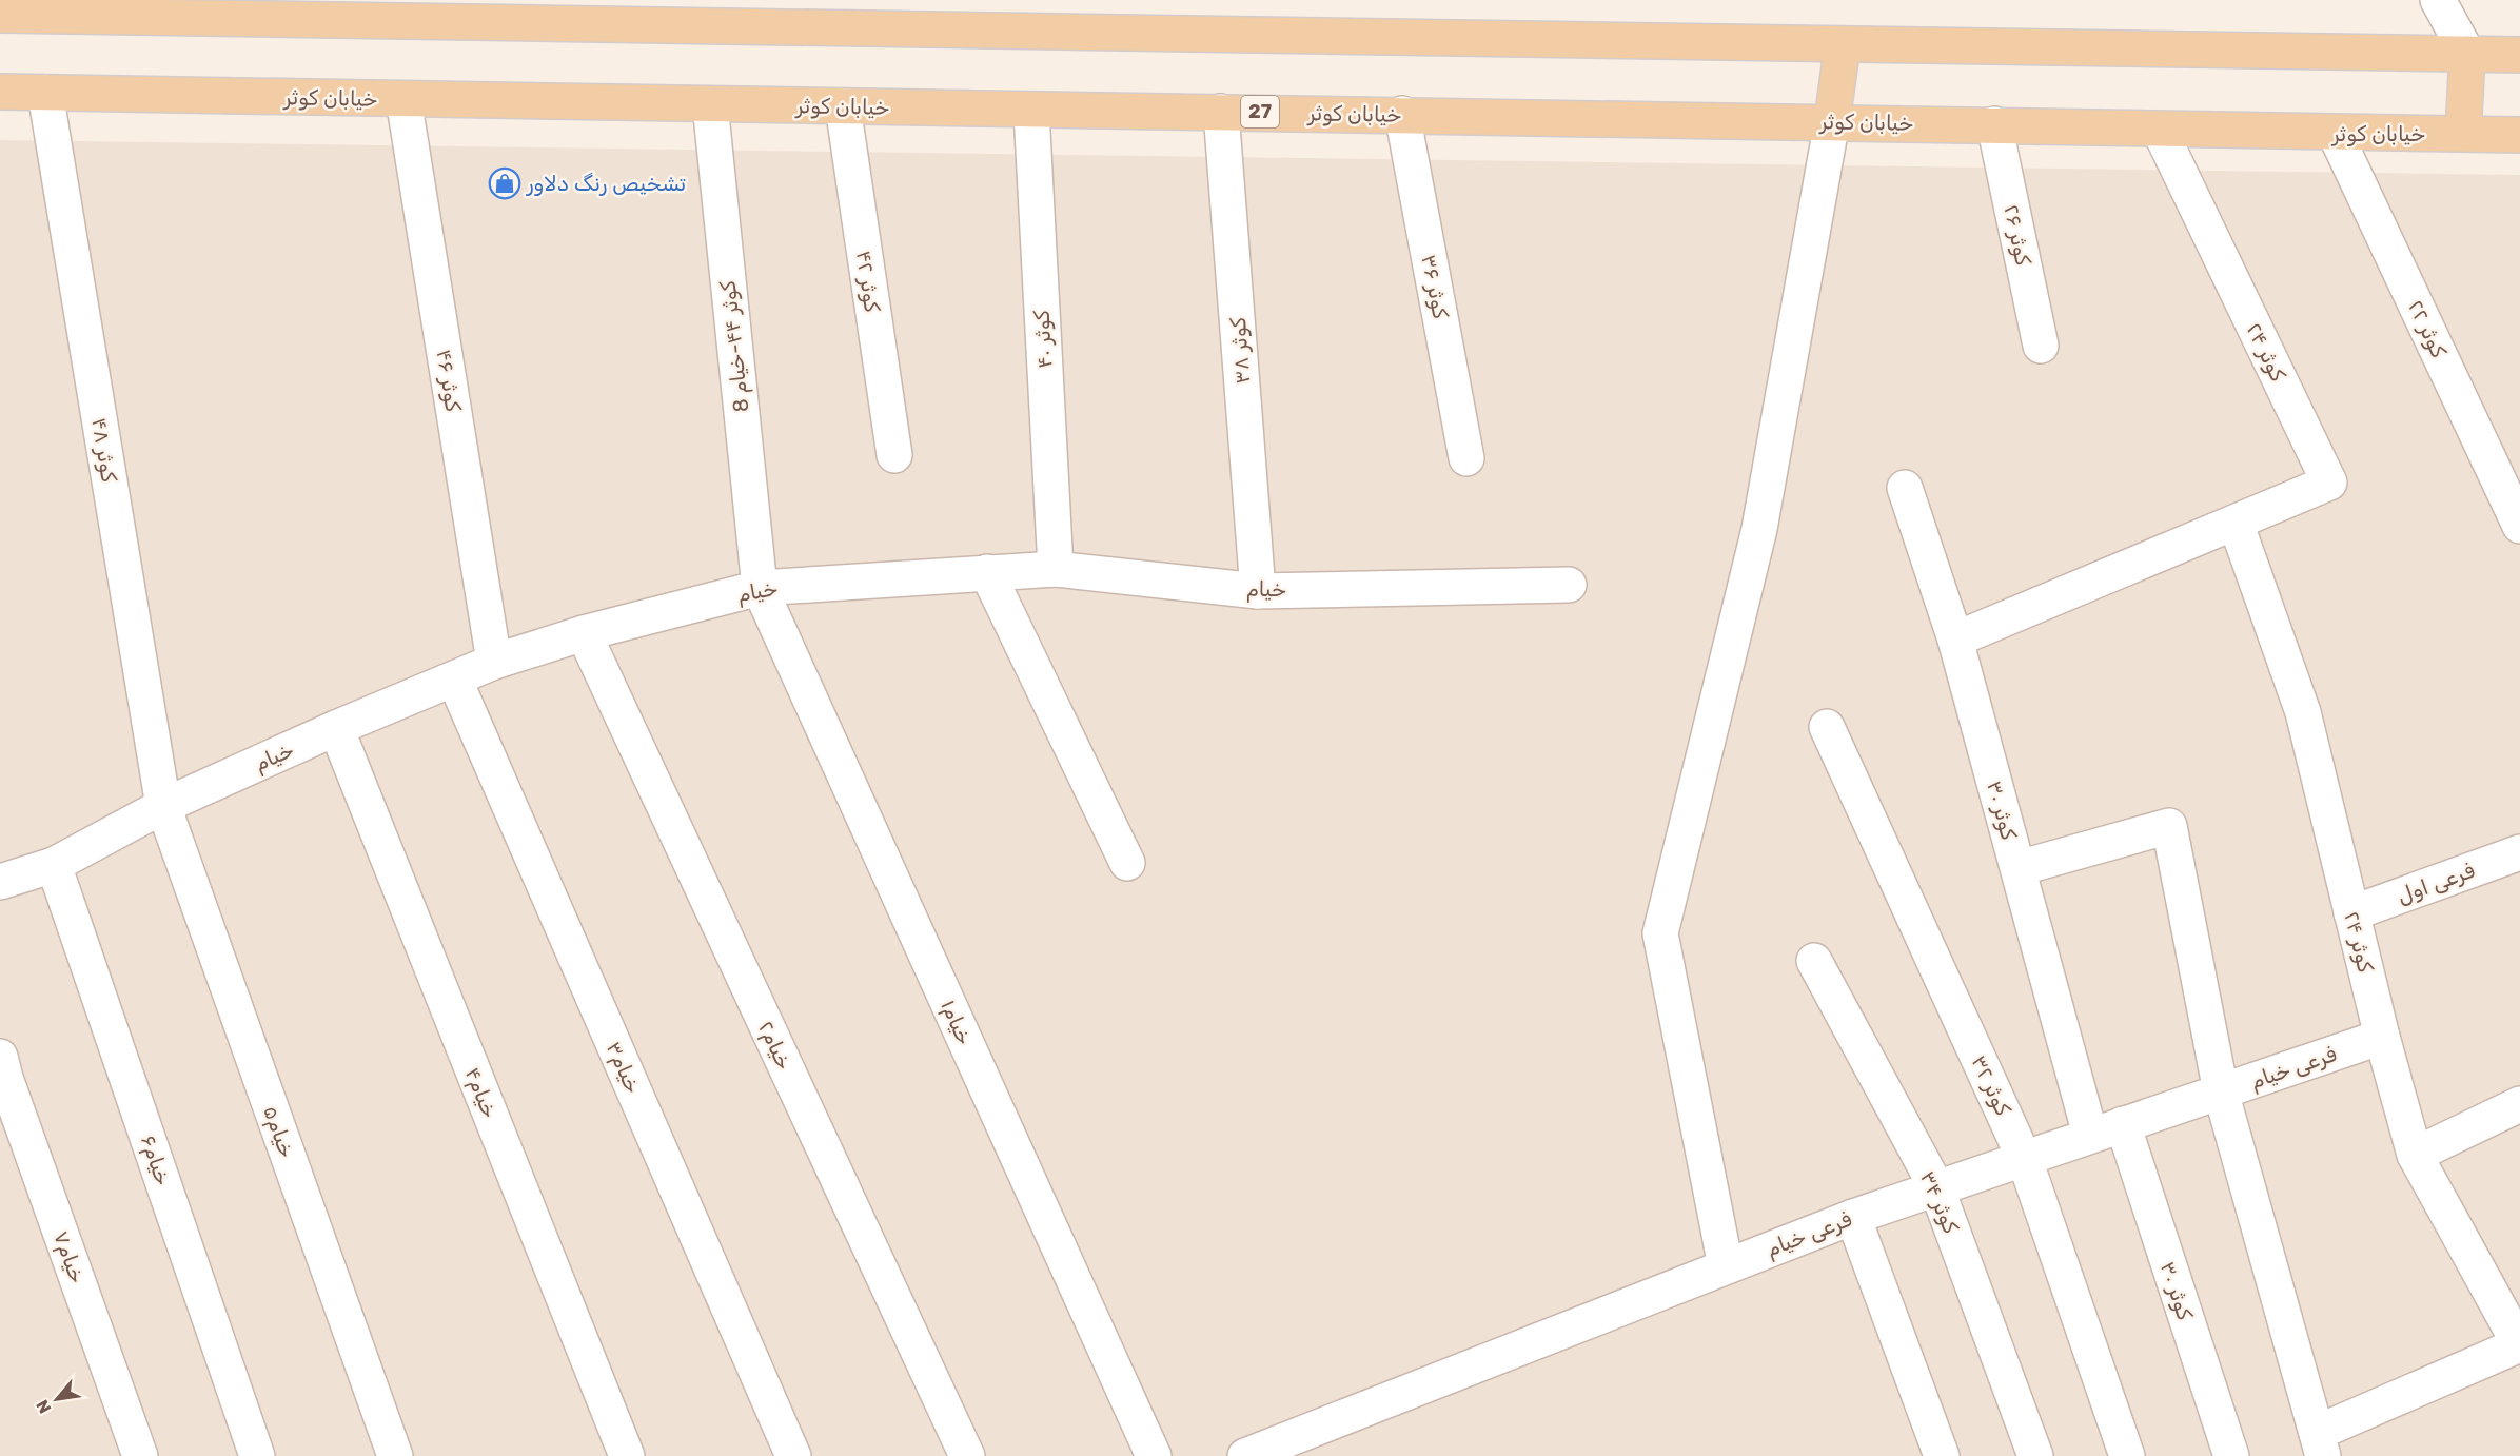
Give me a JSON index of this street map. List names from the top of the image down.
{
  "streets": {
    "main road": ["خیابان کوثر", "27"],
    "street": [
      "کوثر ۲۶",
      "کوثر ۴۲",
      "کوثر ۳۶",
      "کوثر ۲۲",
      "کوثر ۴۰",
      "کوثر ۴۴-خیام 8",
      "کوثر ۳۸",
      "کوثر ۲۴",
      "کوثر ۴۶",
      "کوثر ۴۸",
      "خیام",
      "کوثر ۳۰",
      "فرعی اول",
      "خیام۱",
      "خیام۲",
      "خیام۳",
      "فرعی خیام",
      "کوثر ۳۲",
      "خیام۴",
      "خیام۵",
      "خیام۶",
      "کوثر ۳۴",
      "خیام۷"
    ]
  },
  "crossings": [
    ["خیابان کوثر", "کوثر ۲۶"],
    ["خیابان کوثر", "کوثر ۴۲"],
    ["خیابان کوثر", "کوثر ۳۶"],
    ["خیابان کوثر", "کوثر ۲۲"],
    ["خیابان کوثر", "کوثر ۴۰"],
    ["خیابان کوثر", "کوثر ۴۴-خیام 8"],
    ["خیابان کوثر", "کوثر ۳۸"],
    ["خیابان کوثر", "کوثر ۲۴"],
    ["خیابان کوثر", "کوثر ۴۶"],
    ["خیابان کوثر", "کوثر ۴۸"],
    ["کوثر ۴۰", "خیام"],
    ["کوثر ۴۴-خیام 8", "خیام"],
    ["کوثر ۴۴-خیام 8", "خیام۱"],
    ["کوثر ۳۸", "خیام"],
    ["کوثر ۲۴", "کوثر ۳۰"],
    ["کوثر ۲۴", "فرعی اول"],
    ["کوثر ۲۴", "فرعی خیام"],
    ["کوثر ۴۶", "خیام"],
    ["کوثر ۴۸", "خیام"],
    ["کوثر ۴۸", "خیام۵"],
    ["خیام", "خیام۱"],
    ["خیام", "خیام۲"],
    ["خیام", "خیام۳"],
    ["خیام", "خیام۴"],
    ["خیام", "خیام۵"],
    ["خیام", "خیام۶"],
    ["کوثر ۳۰", "فرعی خیام"],
    ["فرعی خیام", "کوثر ۳۲"],
    ["فرعی خیام", "کوثر ۳۴"]
  ],
  "places": {
    "shop": ["تشخیص رنگ دلاور"]
  },
  "north": "bottom left"
}
